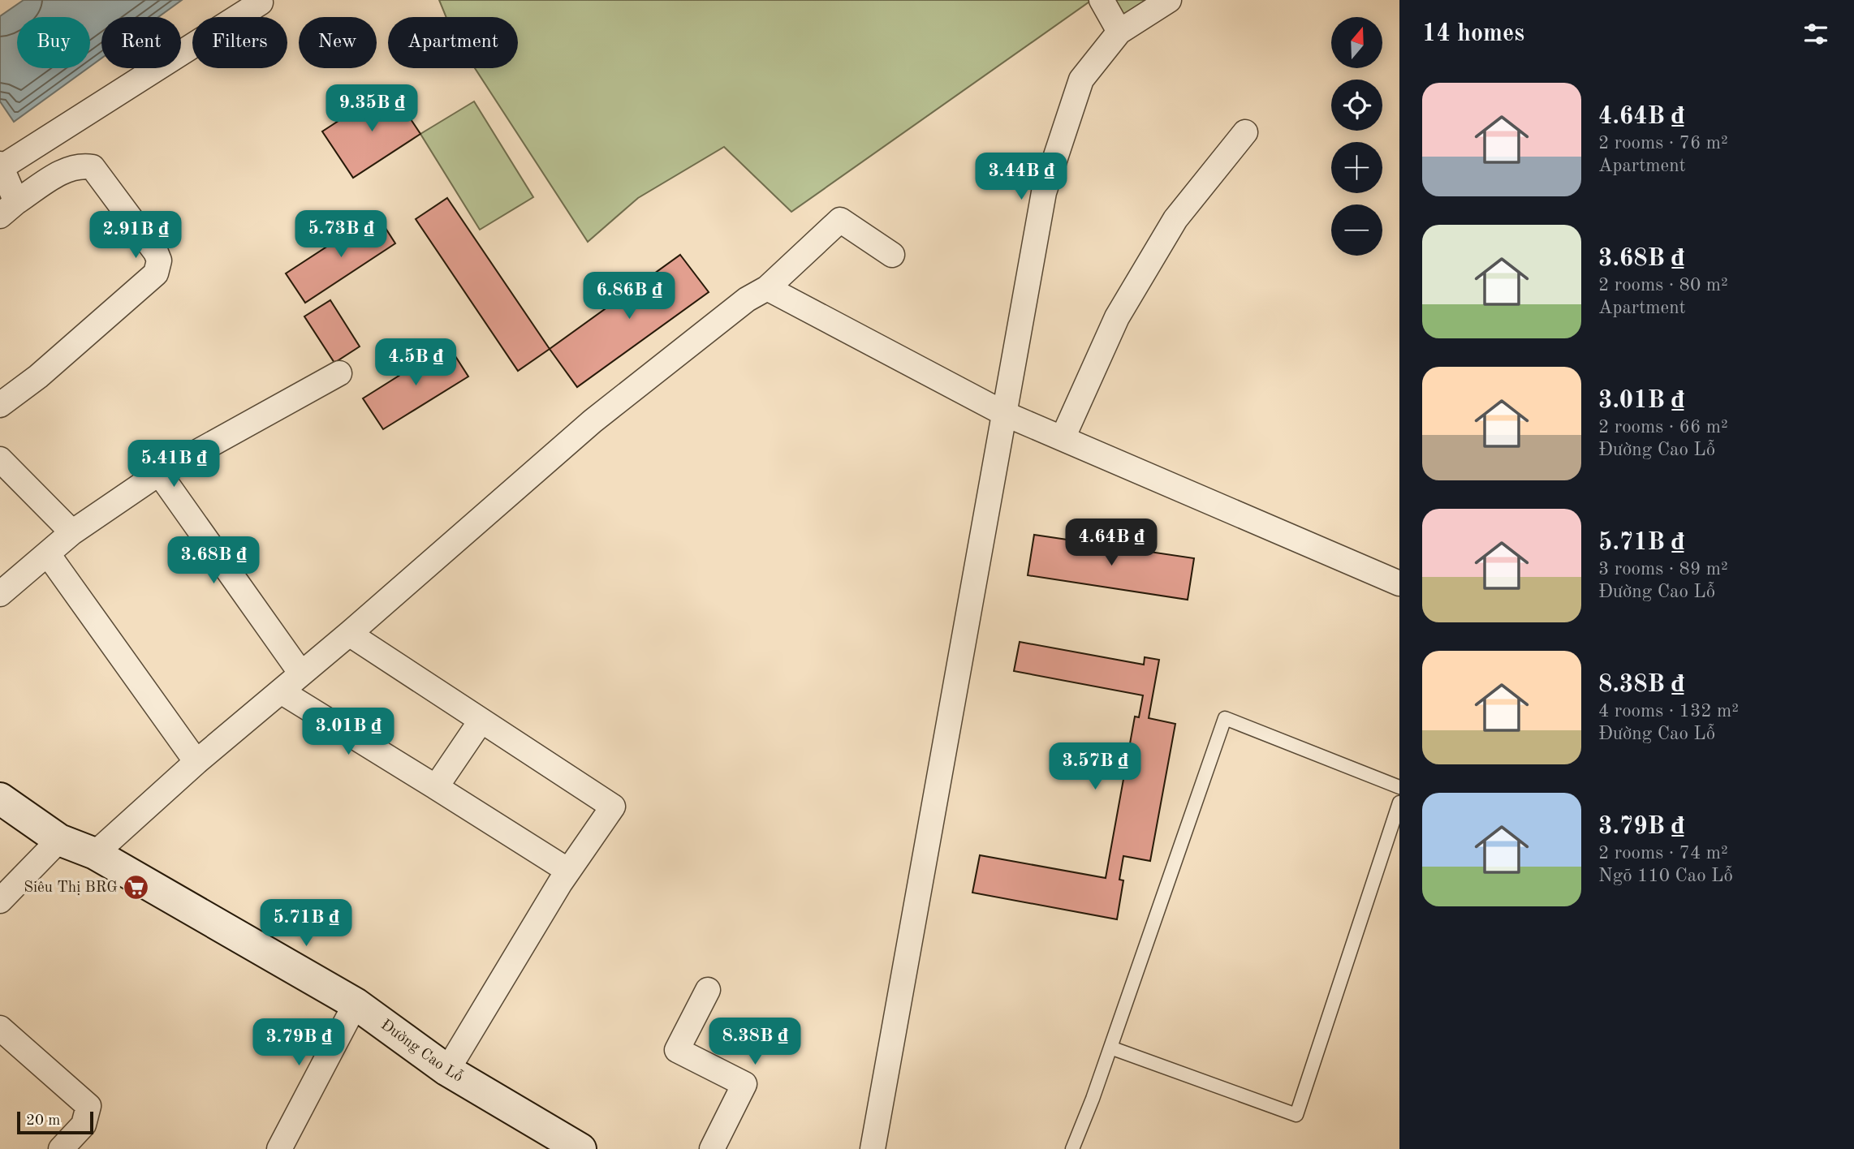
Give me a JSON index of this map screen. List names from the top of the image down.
{
  "streets": {
    "main road": ["Đường Cao Lỗ"]
  },
  "places": {
    "supermarket": ["Siêu Thị BRG"]
  },
  "scale_bar": "20 m",
  "north": "top",
  "page": {
    "heading": "14 homes",
    "map_buttons": ["+", "−"],
    "chip": [
      "Buy",
      "Rent",
      "Filters",
      "New",
      "Apartment"
    ],
    "list": [
      {
        "name": "4.64B ₫",
        "note": "2 rooms · 76 m² · Apartment"
      },
      {
        "name": "3.68B ₫",
        "note": "2 rooms · 80 m² · Apartment"
      },
      {
        "name": "3.01B ₫",
        "note": "2 rooms · 66 m² · Đường Cao Lỗ"
      },
      {
        "name": "5.71B ₫",
        "note": "3 rooms · 89 m² · Đường Cao Lỗ"
      },
      {
        "name": "8.38B ₫",
        "note": "4 rooms · 132 m² · Đường Cao Lỗ"
      },
      {
        "name": "3.79B ₫",
        "note": "2 rooms · 74 m² · Ngõ 110 Cao Lỗ"
      }
    ],
    "price": [
      "9.35B ₫",
      "3.44B ₫",
      "5.73B ₫",
      "2.91B ₫",
      "6.86B ₫",
      "4.5B ₫",
      "5.41B ₫",
      "4.64B ₫",
      "3.68B ₫",
      "3.01B ₫",
      "3.57B ₫",
      "5.71B ₫",
      "8.38B ₫",
      "3.79B ₫"
    ],
    "scale": "20 m"
  }
}
